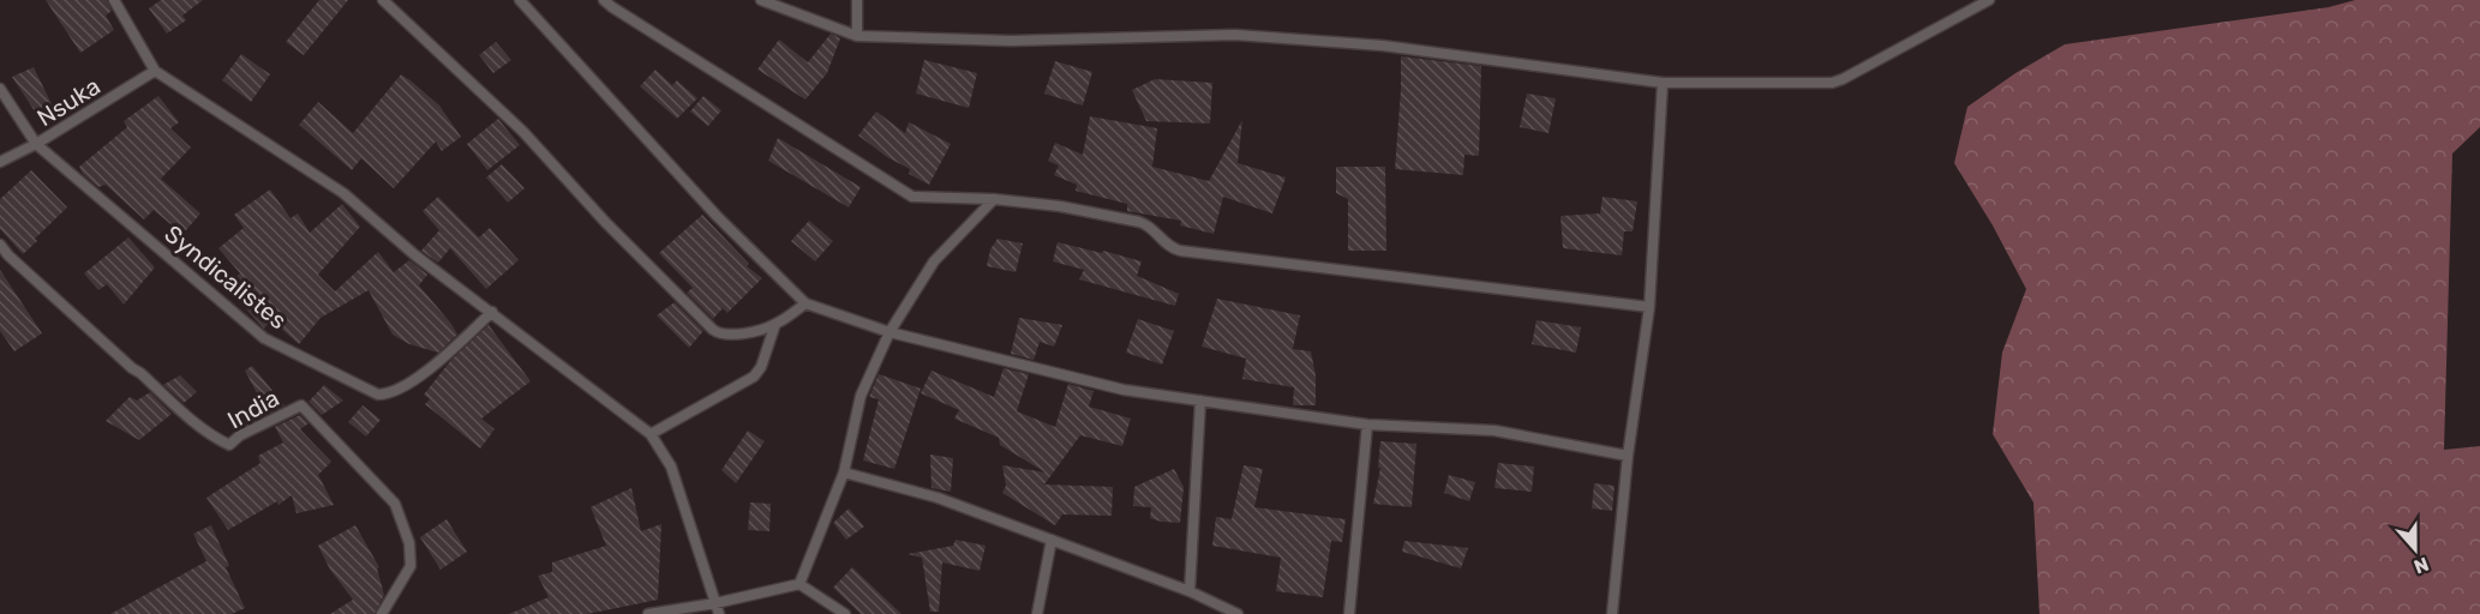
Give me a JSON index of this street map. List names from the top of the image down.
{
  "streets": {
    "lane": ["Nsuka", "Syndicalistes", "India"]
  },
  "crossings": [
    ["Nsuka", "Syndicalistes"]
  ],
  "north": "bottom"
}
